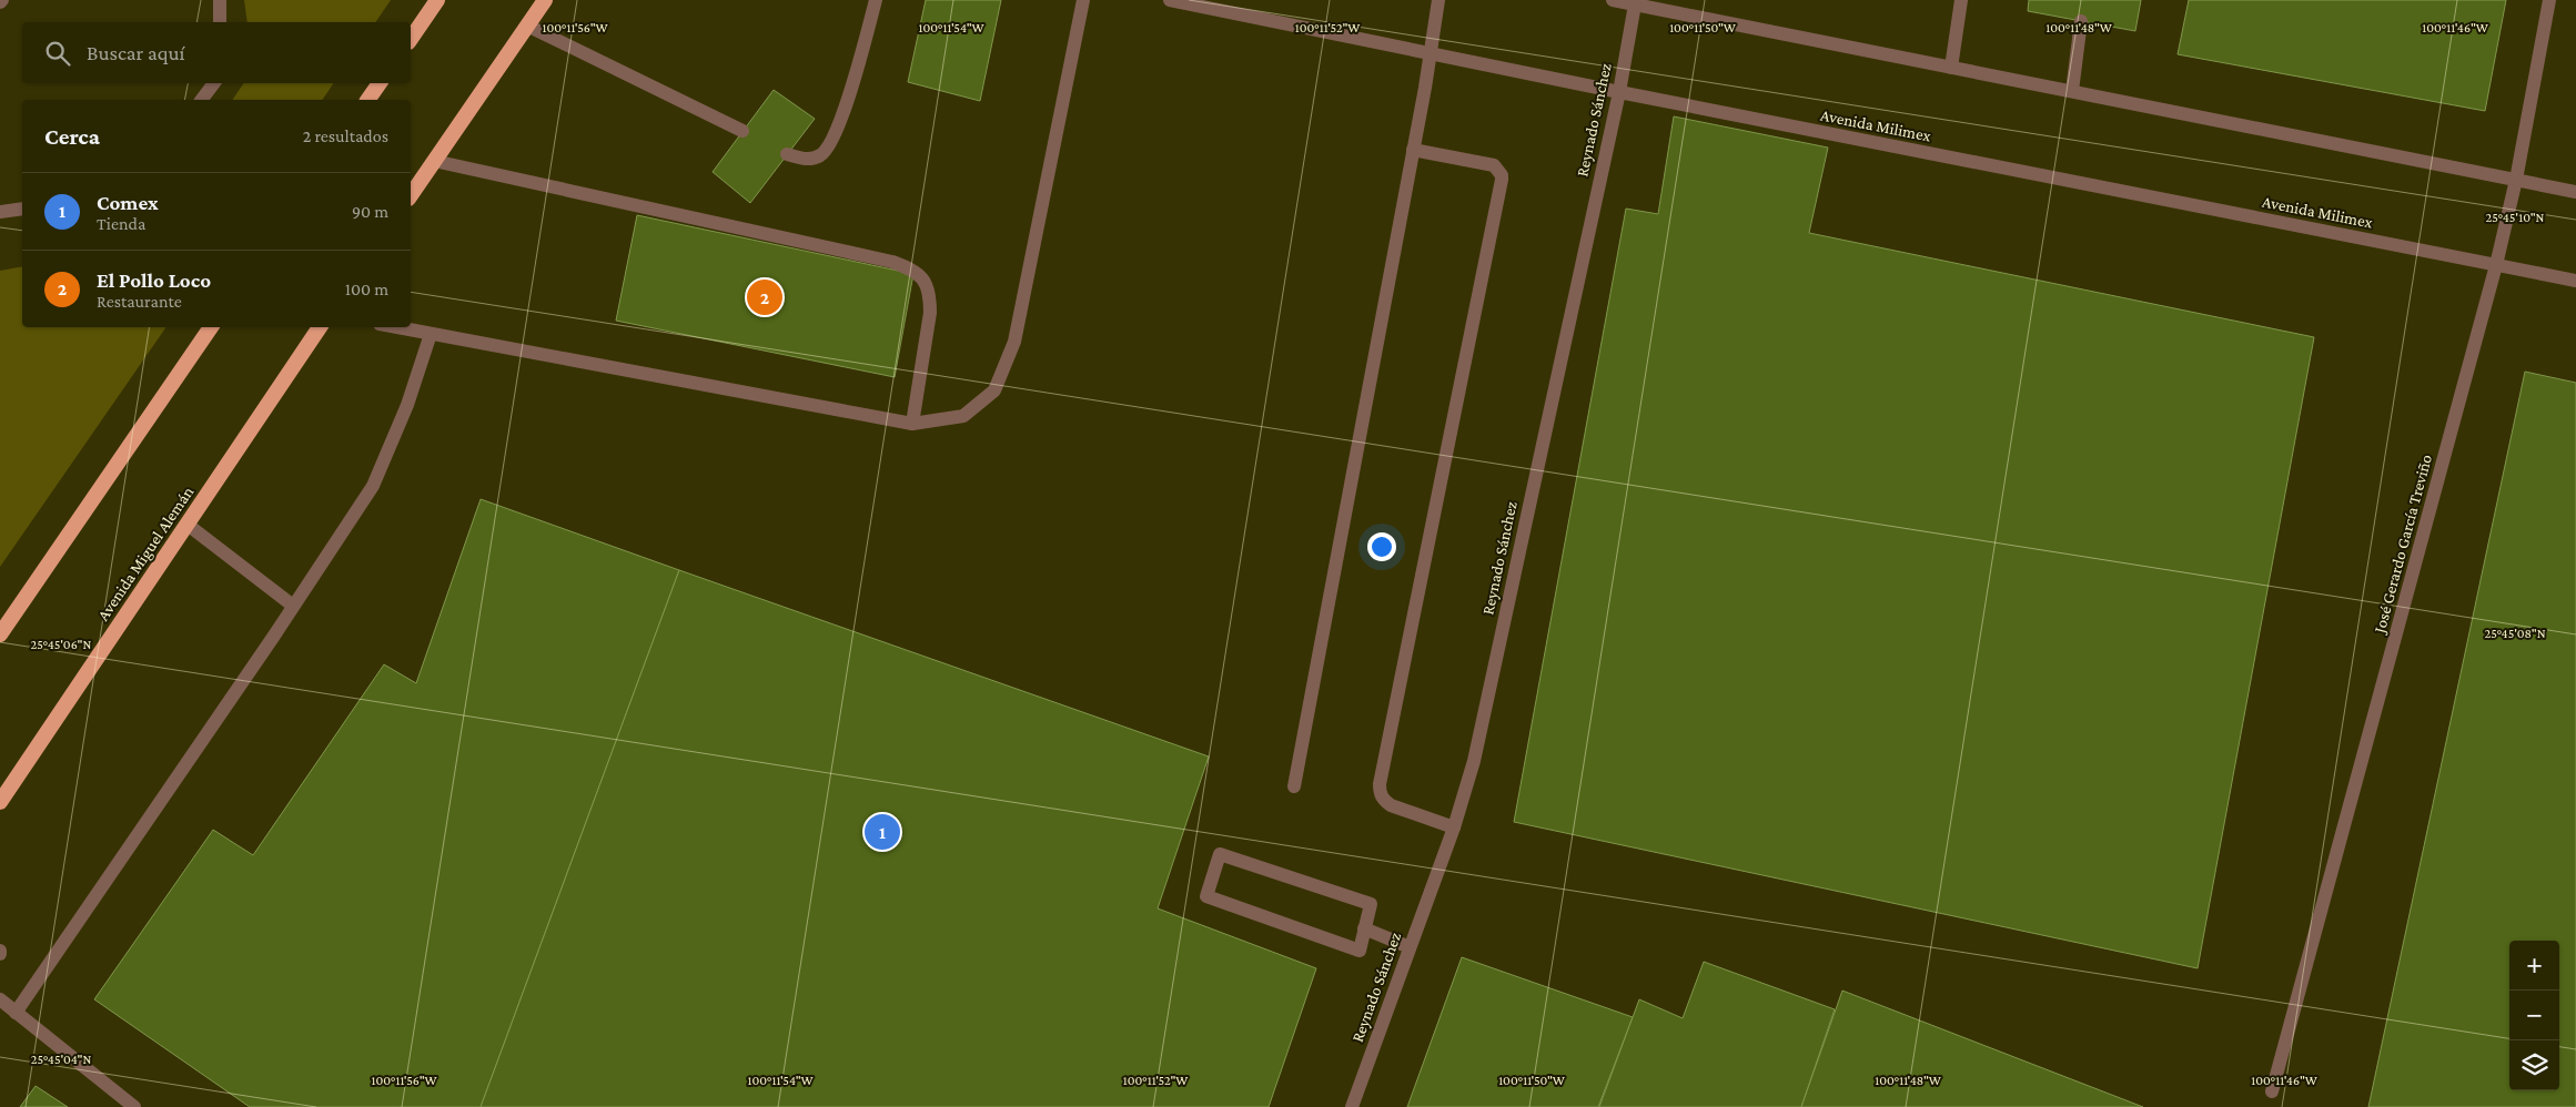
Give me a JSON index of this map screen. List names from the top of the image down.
{
  "streets": {
    "highway": ["Avenida Miguel Alemán"],
    "street": ["Reynado Sánchez", "Avenida Milimex", "José Gerardo García Treviño"]
  },
  "crossings": [
    ["Reynado Sánchez", "Avenida Milimex"],
    ["Avenida Milimex", "José Gerardo García Treviño"]
  ],
  "page": {
    "search": "Buscar aquí",
    "heading": ["Cerca", "2 resultados"],
    "list": [
      {
        "mark": "1",
        "name": "Comex",
        "note": "Tienda",
        "value": "90 m"
      },
      {
        "mark": "2",
        "name": "El Pollo Loco",
        "note": "Restaurante",
        "value": "100 m"
      }
    ],
    "pins": ["2", "1"],
    "map_buttons": ["+", "−"]
  },
  "coordinates": [
    "100°11'56\"W",
    "100°11'54\"W",
    "100°11'52\"W",
    "100°11'50\"W",
    "100°11'48\"W",
    "100°11'46\"W",
    "25°45'10\"N",
    "25°45'08\"N",
    "25°45'06\"N",
    "25°45'04\"N"
  ]
}
